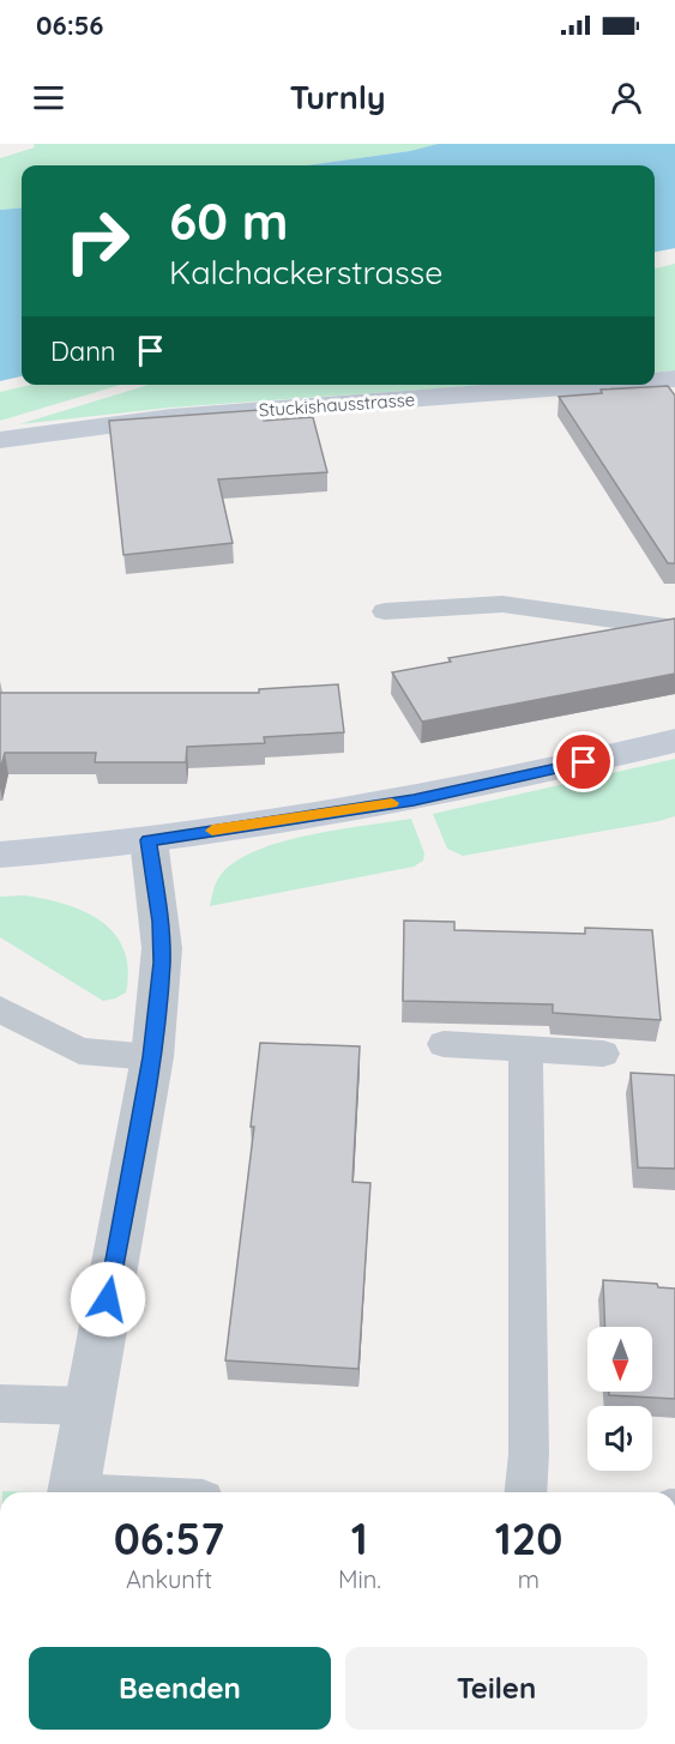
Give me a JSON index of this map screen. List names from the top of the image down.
{
  "streets": {
    "street": ["Stuckishausstrasse"]
  },
  "north": "bottom",
  "page": {
    "status": "06:56",
    "header": "Turnly",
    "turn": ["60 m", "Kalchackerstrasse"],
    "then": "Dann",
    "eta": [
      "06:57",
      "Ankunft",
      "1",
      "Min.",
      "120",
      "m"
    ],
    "buttons": ["Beenden", "Teilen"]
  }
}
